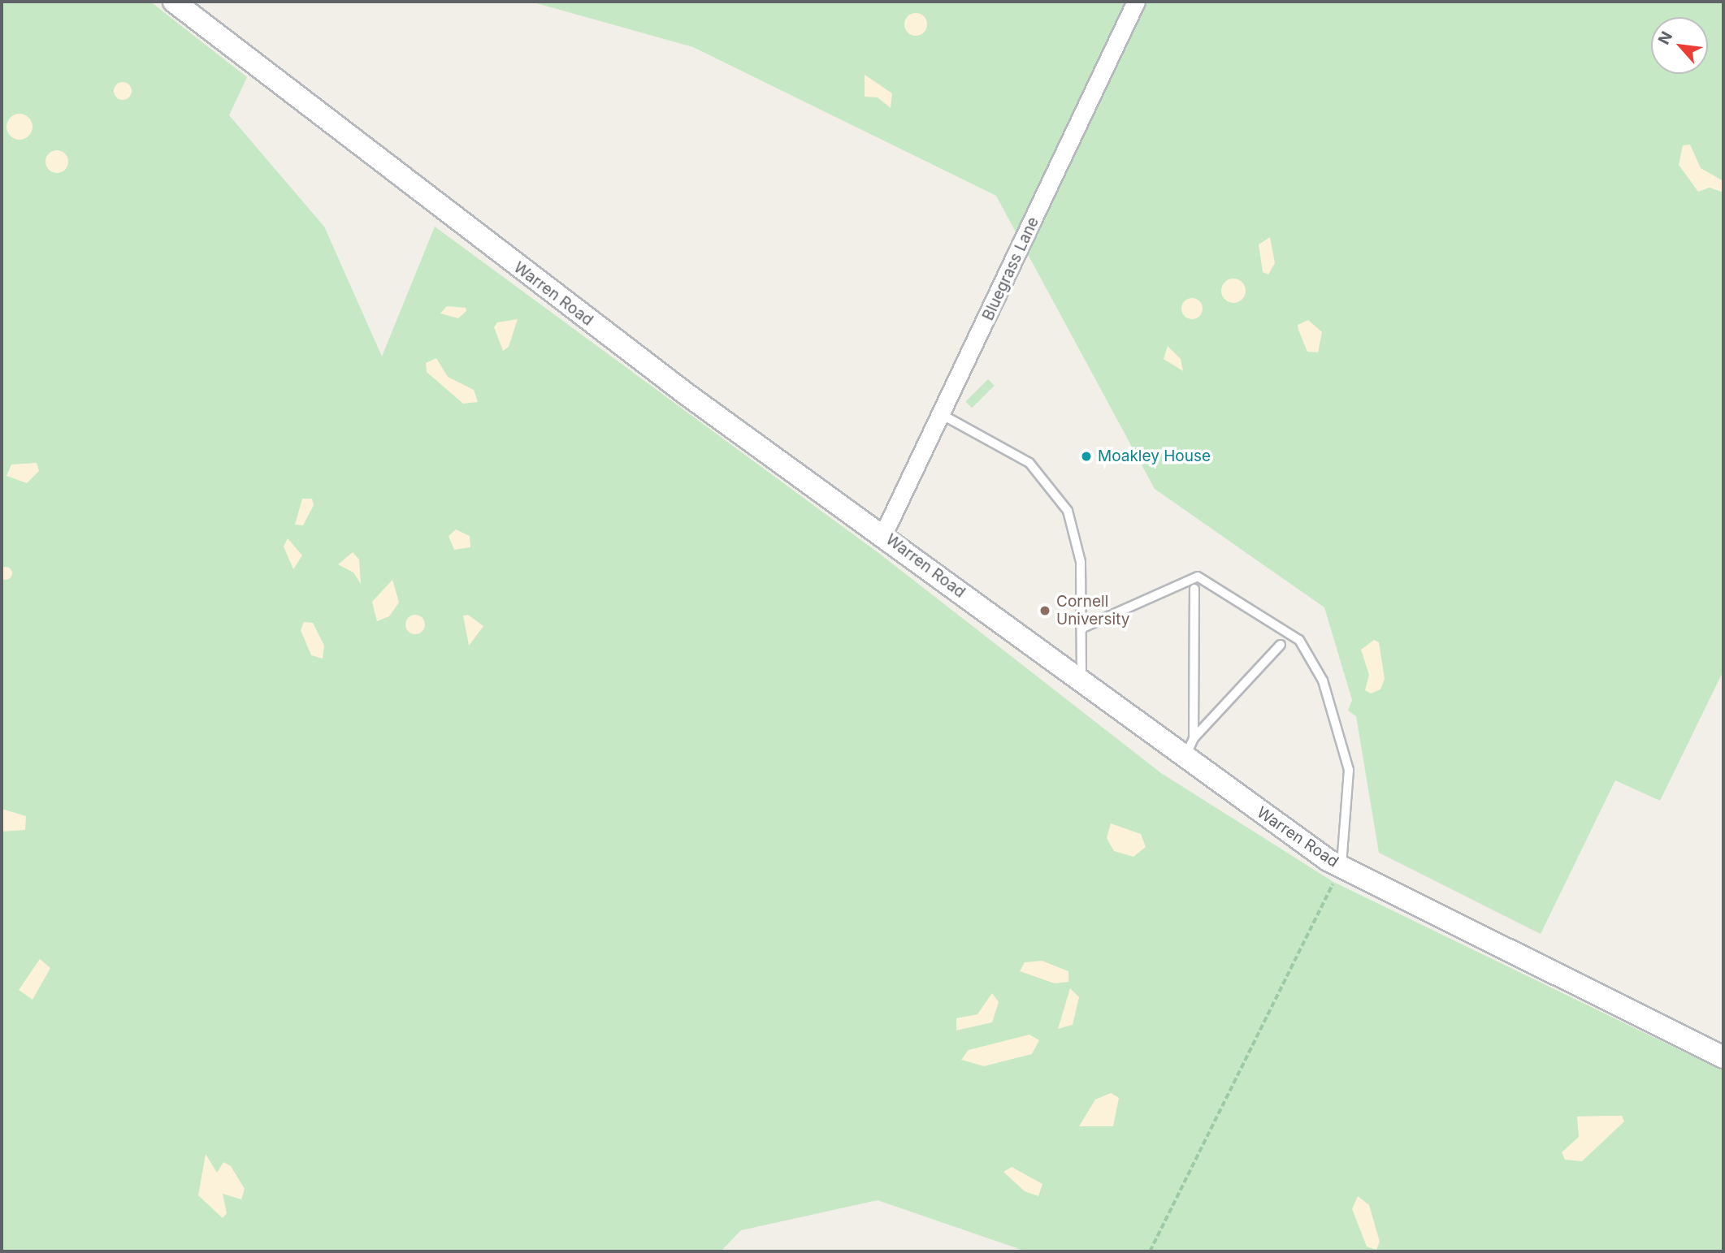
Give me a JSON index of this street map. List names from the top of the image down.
{
  "streets": {
    "street": ["Bluegrass Lane", "Warren Road"]
  },
  "crossings": [
    ["Bluegrass Lane", "Warren Road"]
  ],
  "places": ["Moakley House", "Cornell University"],
  "north": "top left"
}
